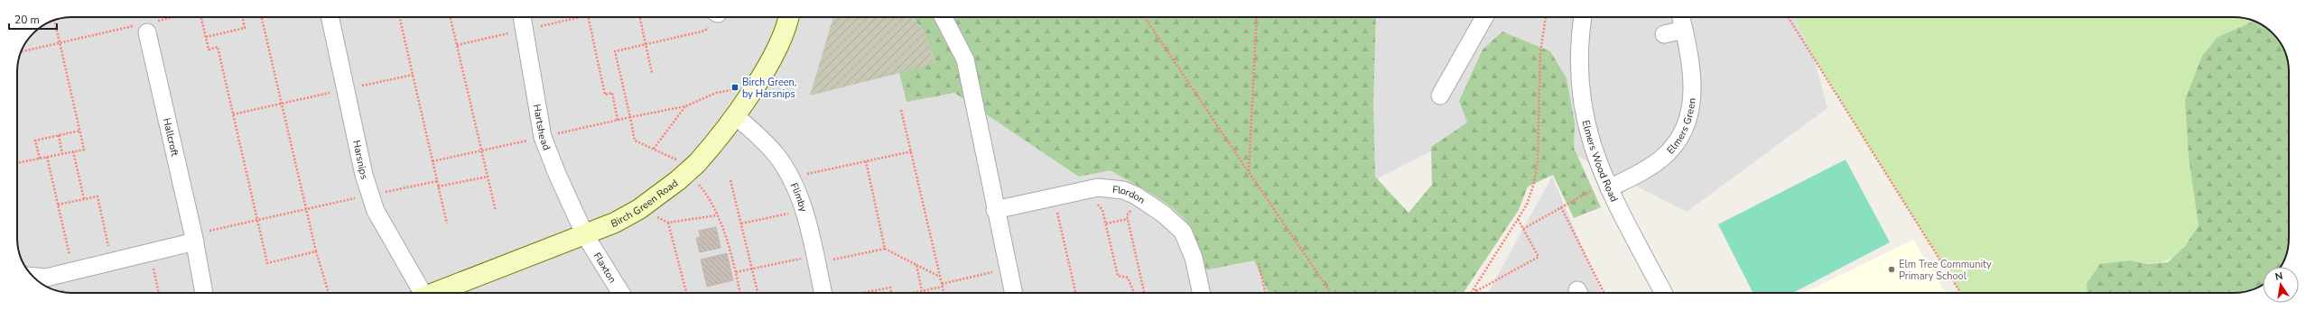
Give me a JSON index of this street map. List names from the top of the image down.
{
  "streets": {
    "street": [
      "Elmers Green",
      "Hartshead",
      "Hallcroft",
      "Harsnips",
      "Elmers Wood Road",
      "Flordon",
      "Flimby",
      "Birch Green Road",
      "Flaxton"
    ]
  },
  "crossings": [
    ["Elmers Green", "Elmers Wood Road"],
    ["Hartshead", "Birch Green Road"],
    ["Hartshead", "Flaxton"],
    ["Flimby", "Birch Green Road"],
    ["Birch Green Road", "Flaxton"]
  ],
  "places": {
    "transit": ["Birch Green, by Harsnips"],
    "other": ["Elm Tree Community Primary School"]
  },
  "scale_bar": "20 m",
  "north": "top"
}
